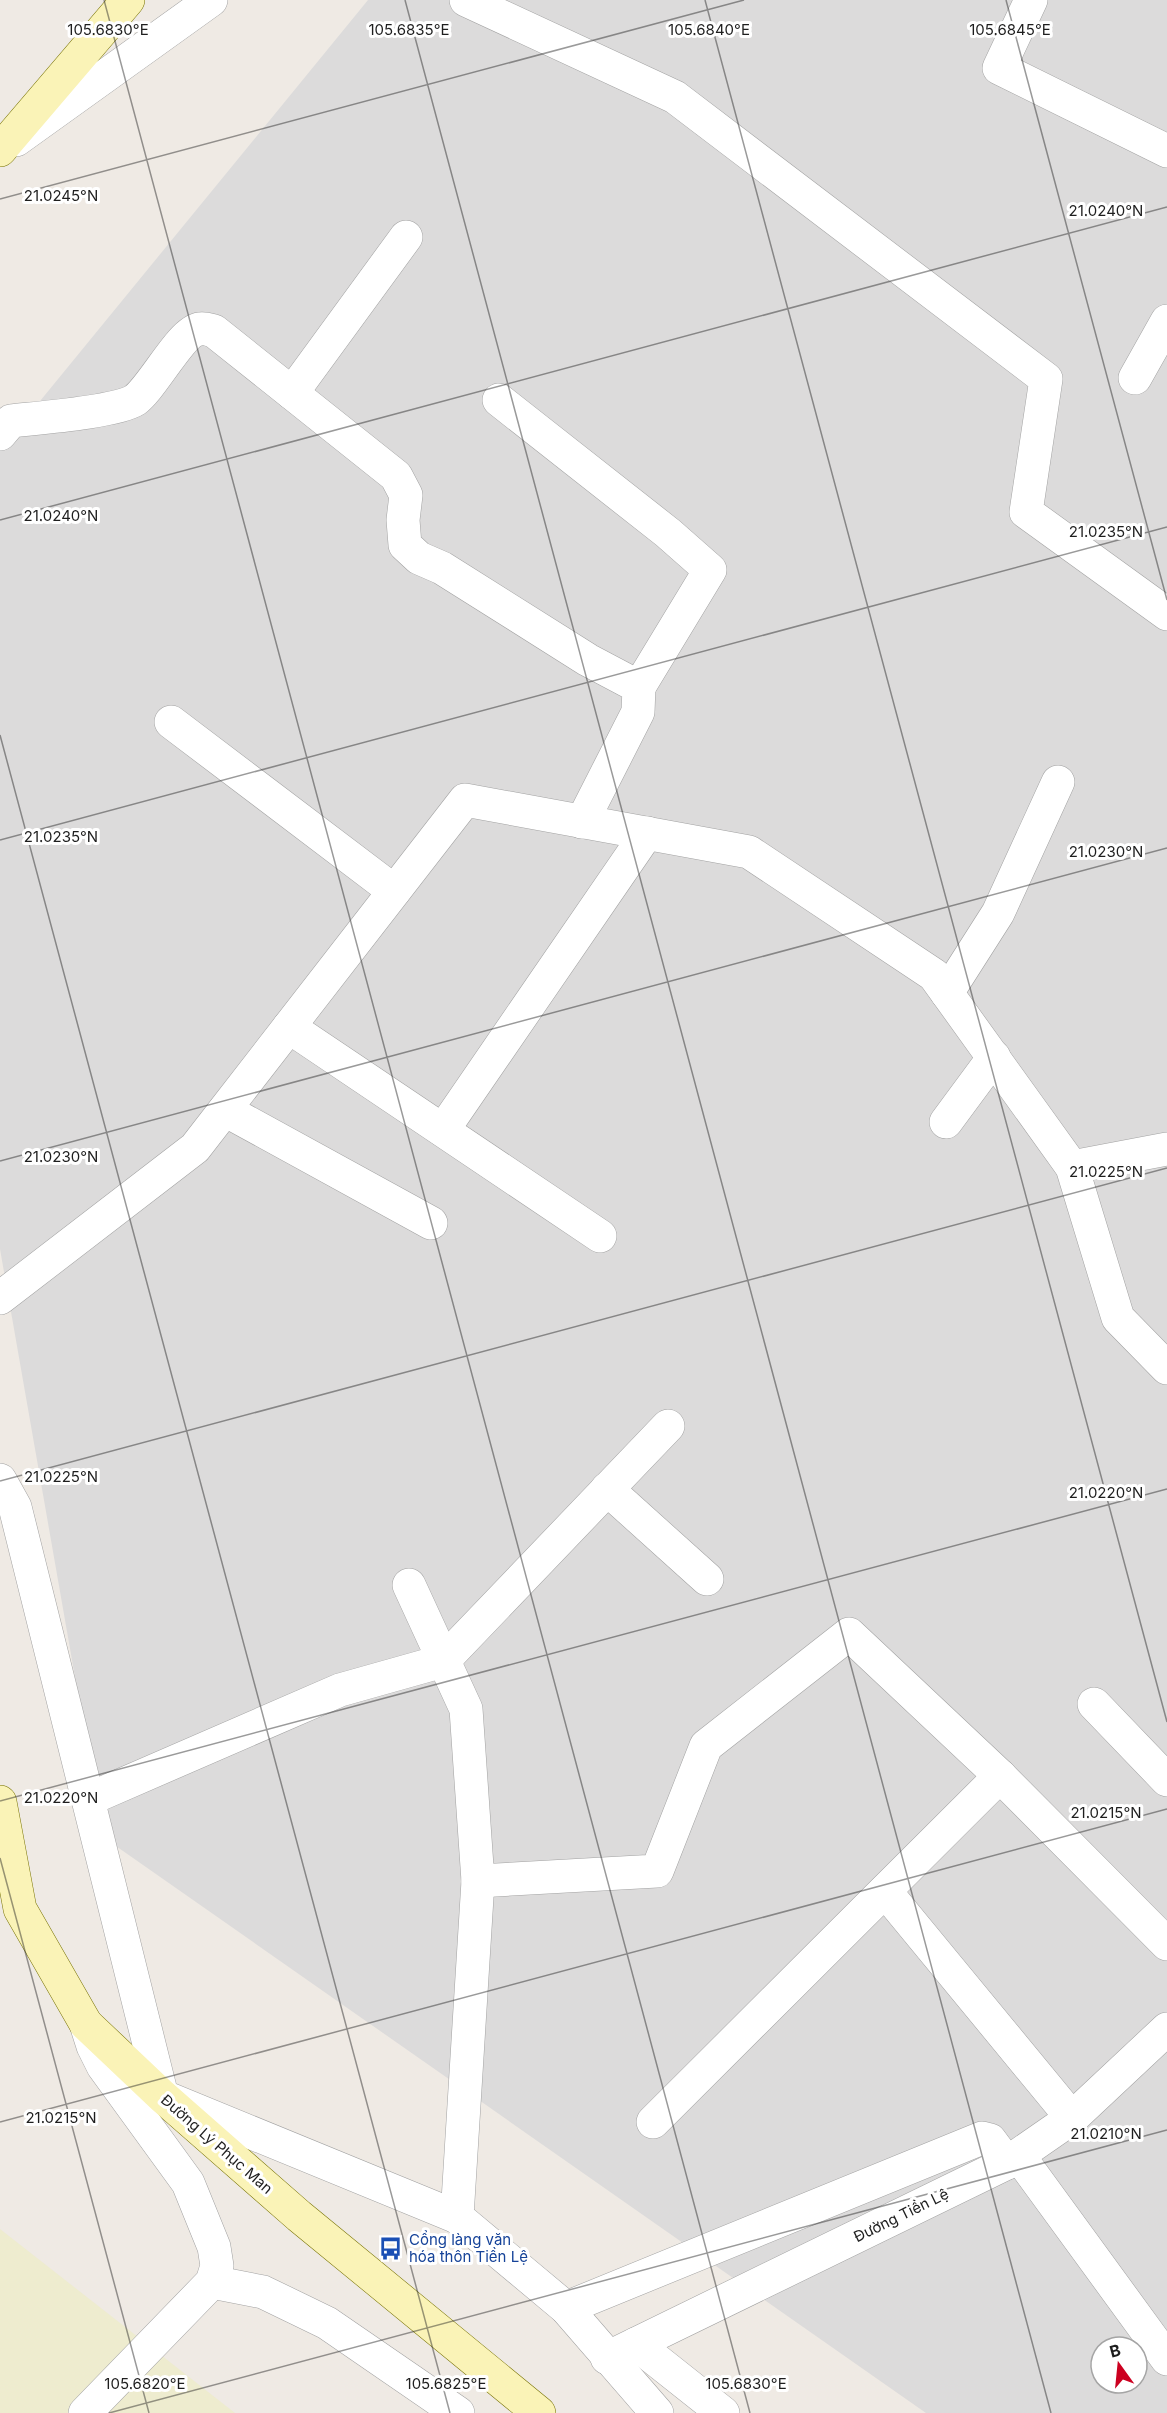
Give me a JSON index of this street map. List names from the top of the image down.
{
  "streets": {
    "main road": ["Đường Lý Phục Man"],
    "street": ["Đường Tiền Lệ"]
  },
  "places": {
    "bus stop": ["Cổng làng văn hóa thôn Tiền Lệ"]
  },
  "north": "top",
  "coordinates": [
    "105.6830°E",
    "105.6835°E",
    "105.6845°E",
    "105.6840°E",
    "21.0245°N",
    "21.0240°N",
    "21.0235°N",
    "21.0230°N",
    "21.0225°N",
    "21.0220°N",
    "21.0215°N",
    "21.0210°N",
    "105.6820°E",
    "105.6825°E"
  ]
}
